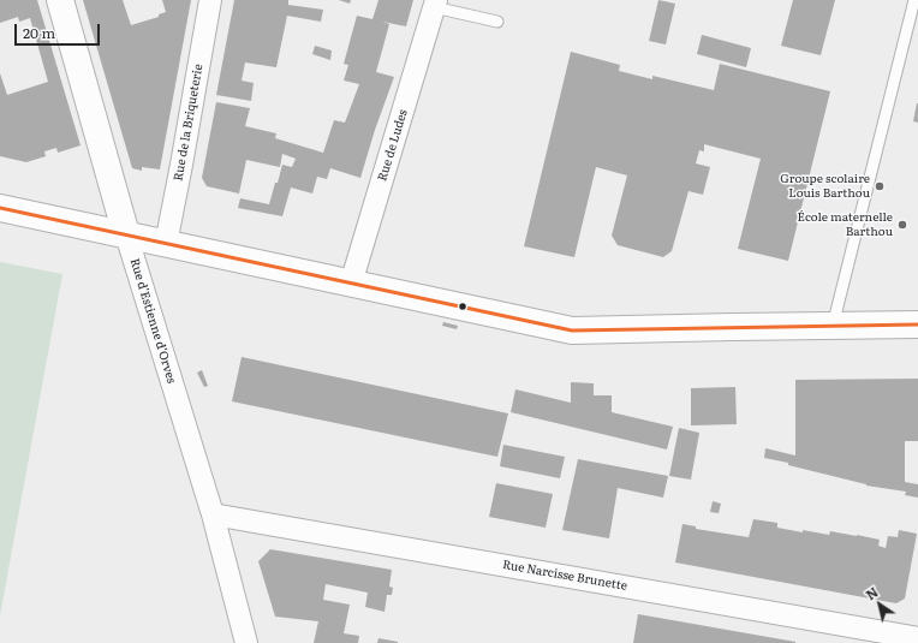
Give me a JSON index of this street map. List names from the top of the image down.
{
  "streets": {
    "street": [
      "Rue de la Briqueterie",
      "Rue de Ludes",
      "Rue d'Estienne d'Orves",
      "Rue Narcisse Brunette"
    ]
  },
  "crossings": [
    ["Rue d'Estienne d'Orves", "Rue Narcisse Brunette"]
  ],
  "places": ["Groupe scolaire Louis Barthou", "École maternelle Barthou"],
  "scale_bar": "20 m",
  "north": "top left"
}
